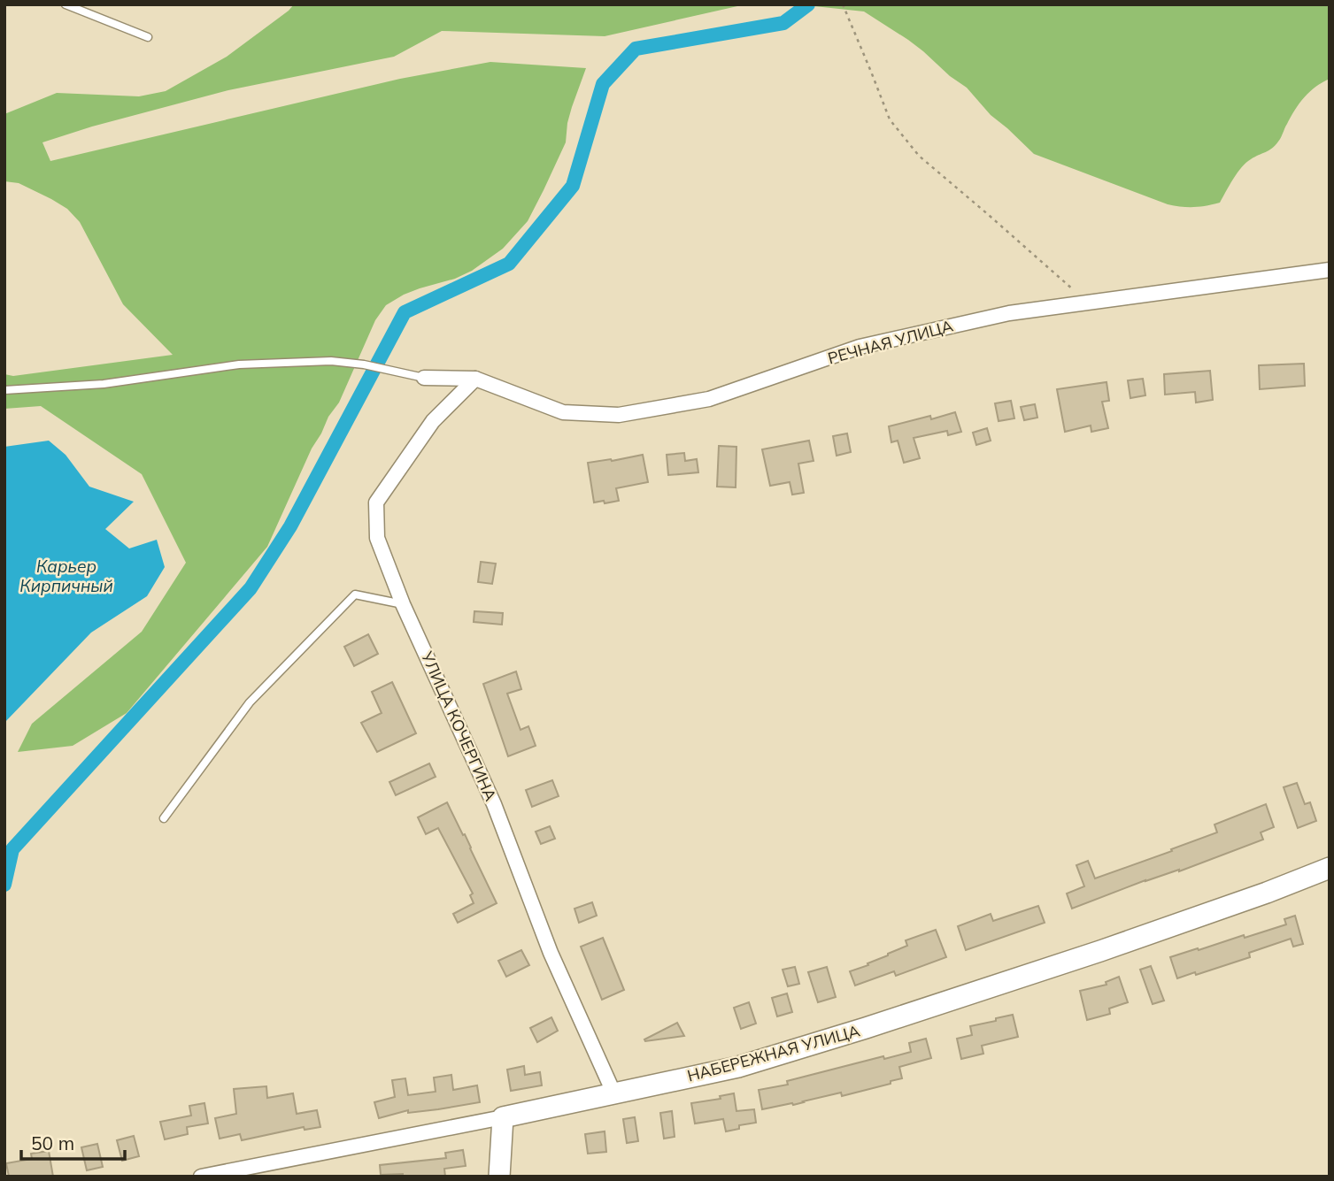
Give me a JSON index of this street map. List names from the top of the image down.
{
  "streets": {
    "street": ["РЕЧНАЯ УЛИЦА", "УЛИЦА КОЧЕРГИНА", "НАБЕРЕЖНАЯ УЛИЦА"]
  },
  "crossings": [
    ["РЕЧНАЯ УЛИЦА", "УЛИЦА КОЧЕРГИНА"],
    ["УЛИЦА КОЧЕРГИНА", "НАБЕРЕЖНАЯ УЛИЦА"]
  ],
  "water": ["Карьер Кирпичный"],
  "scale_bar": "50 m"
}
